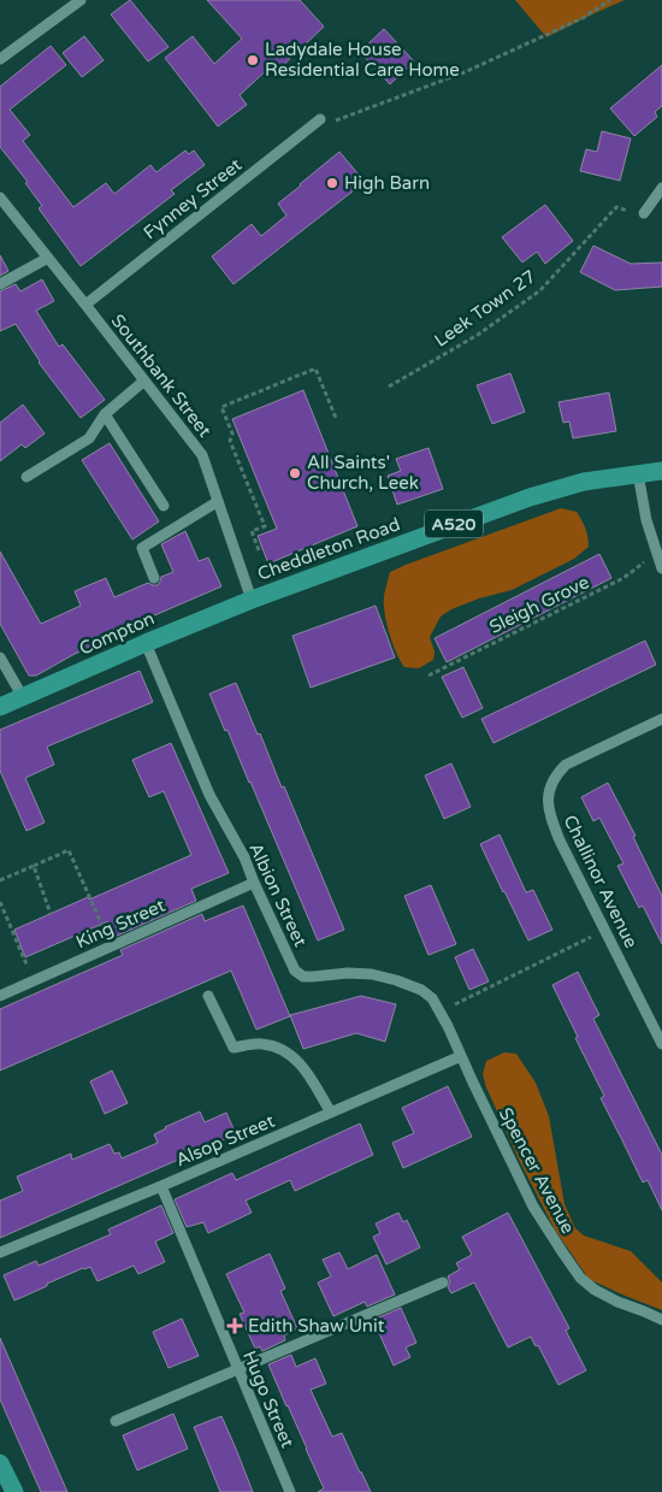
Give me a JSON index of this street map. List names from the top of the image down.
{
  "streets": {
    "highway": ["A520", "Cheddleton Road", "Compton"],
    "street": [
      "Fynney Street",
      "Southbank Street",
      "Challinor Avenue",
      "Albion Street",
      "King Street",
      "Alsop Street",
      "Spencer Avenue",
      "Hugo Street"
    ],
    "path": ["Leek Town 27", "Sleigh Grove"]
  },
  "crossings": [
    ["Fynney Street", "Southbank Street"],
    ["Southbank Street", "Cheddleton Road"],
    ["Southbank Street", "Compton"],
    ["Cheddleton Road", "Compton"],
    ["Compton", "Albion Street"],
    ["Albion Street", "King Street"],
    ["Albion Street", "Alsop Street"],
    ["Albion Street", "Spencer Avenue"],
    ["Alsop Street", "Spencer Avenue"],
    ["Alsop Street", "Hugo Street"]
  ],
  "places": {
    "other": ["Ladydale House Residential Care Home", "High Barn", "All Saints' Church, Leek"],
    "health": ["Edith Shaw Unit"]
  }
}
